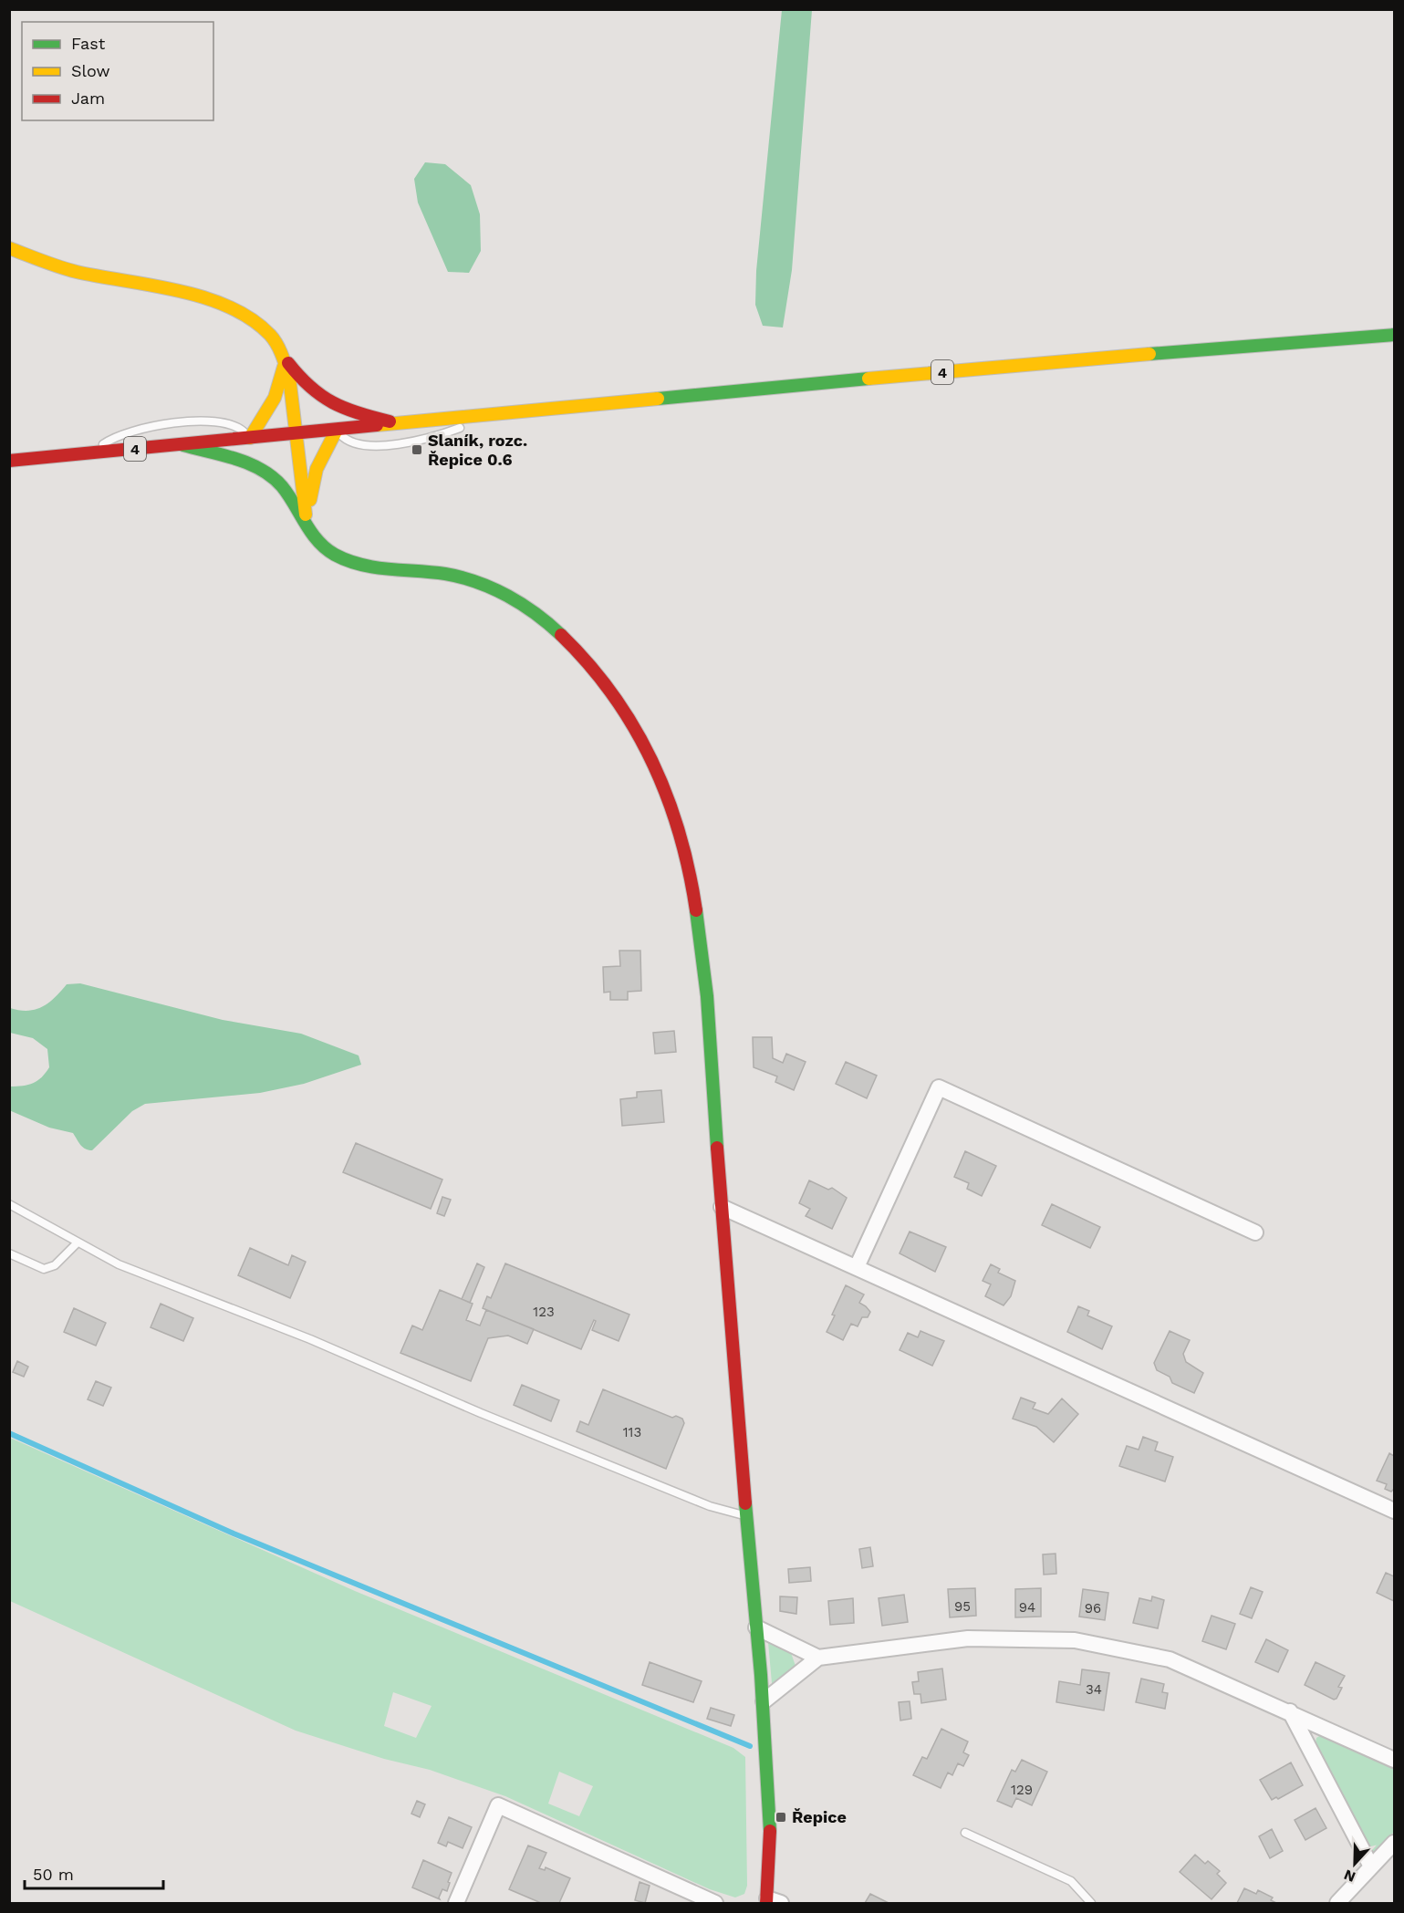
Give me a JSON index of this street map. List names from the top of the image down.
{
  "streets": {
    "street": ["4"]
  },
  "places": {
    "transit": ["Slaník, rozc. Řepice 0.6", "Řepice"]
  },
  "house_numbers": [
    "123",
    "113",
    "95",
    "94",
    "96",
    "34",
    "129"
  ],
  "legend": ["Fast", "Slow", "Jam"],
  "scale_bar": "50 m",
  "north": "bottom"
}
